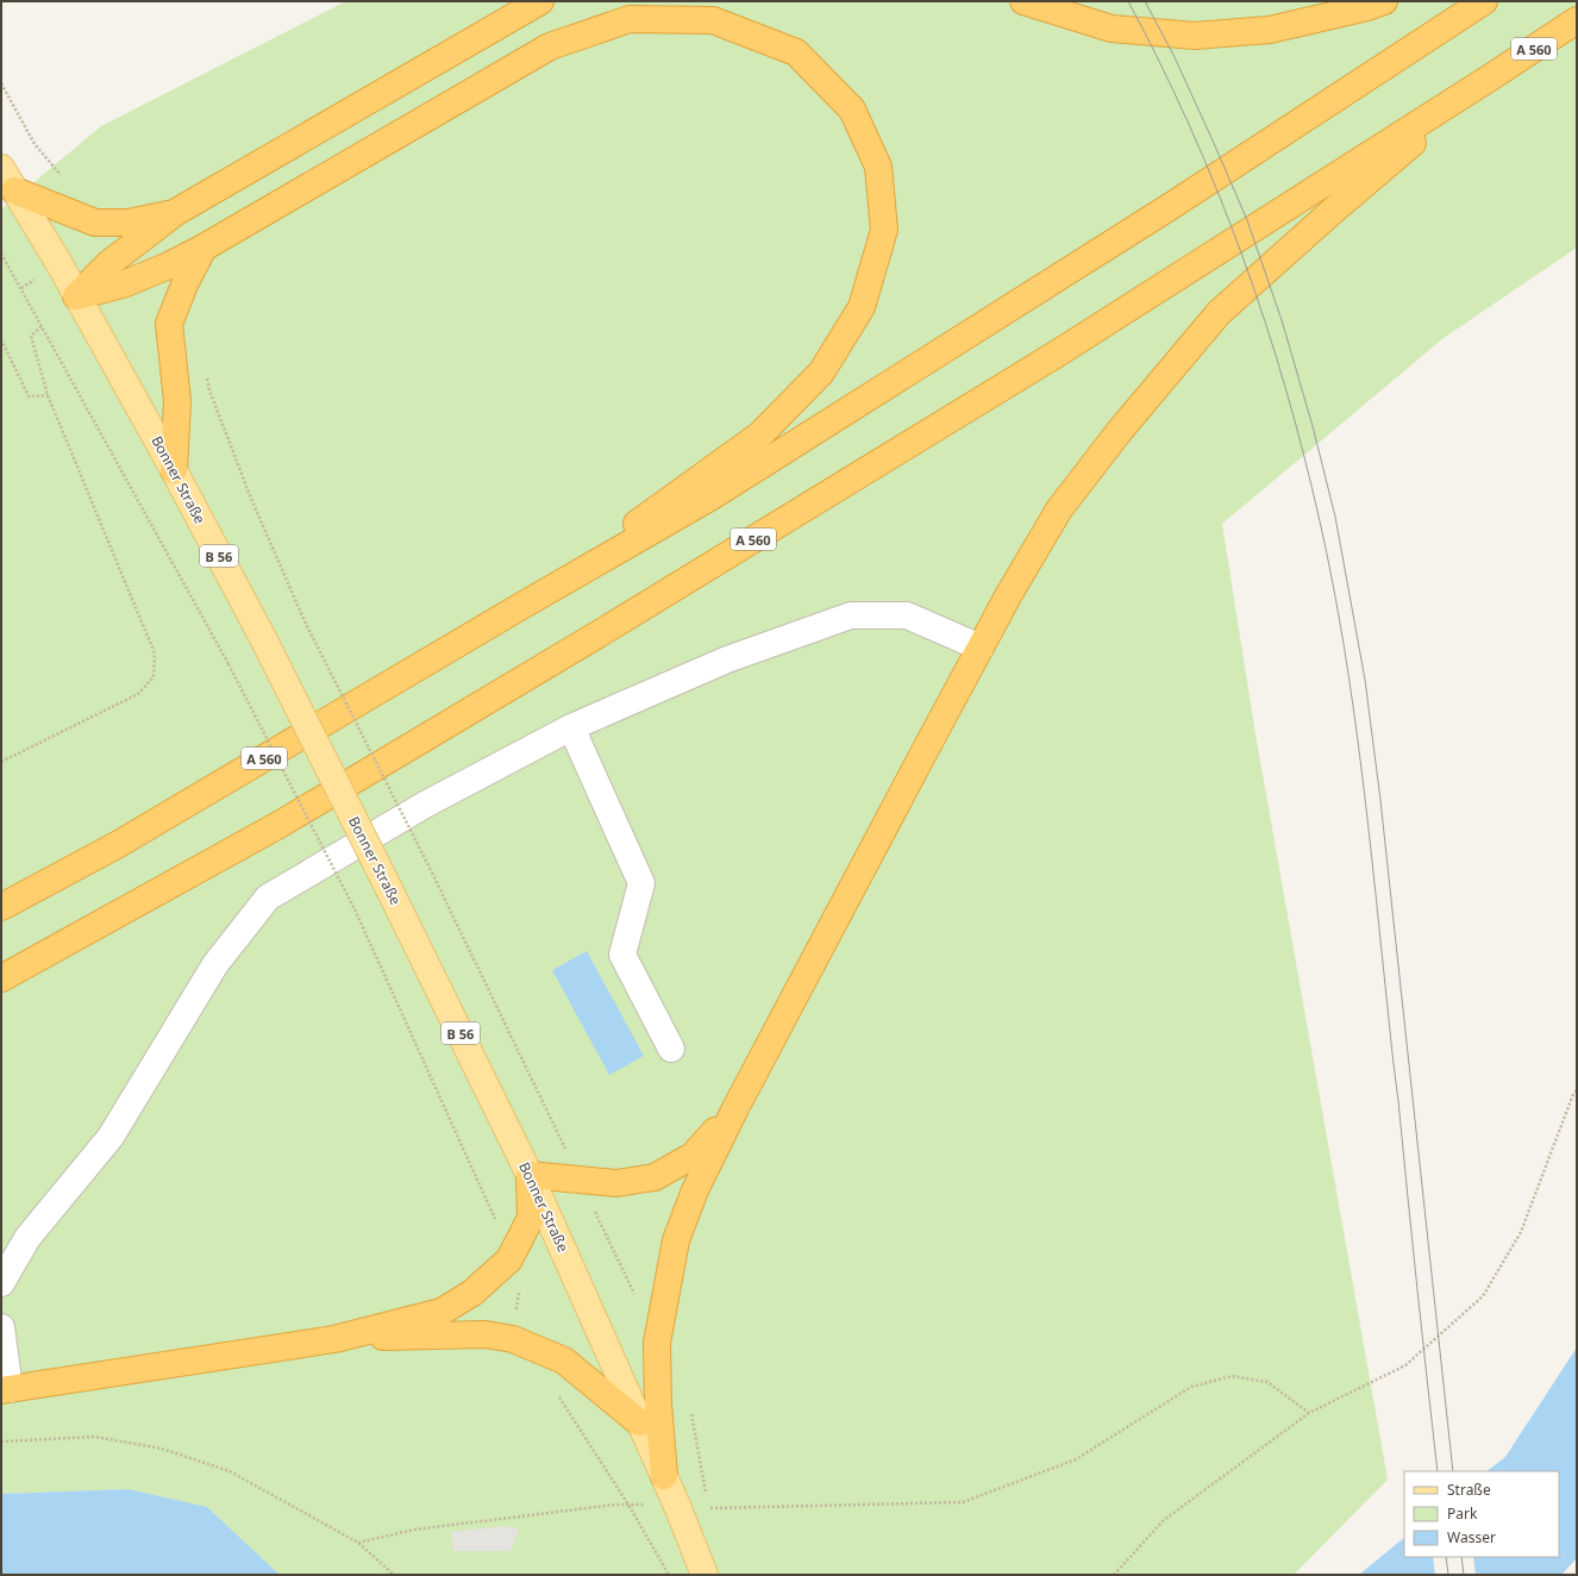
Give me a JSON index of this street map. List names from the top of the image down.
{
  "streets": {
    "highway": ["A 560"],
    "main road": ["Bonner Straße", "B 56"]
  },
  "legend": ["Straße", "Park", "Wasser"]
}
